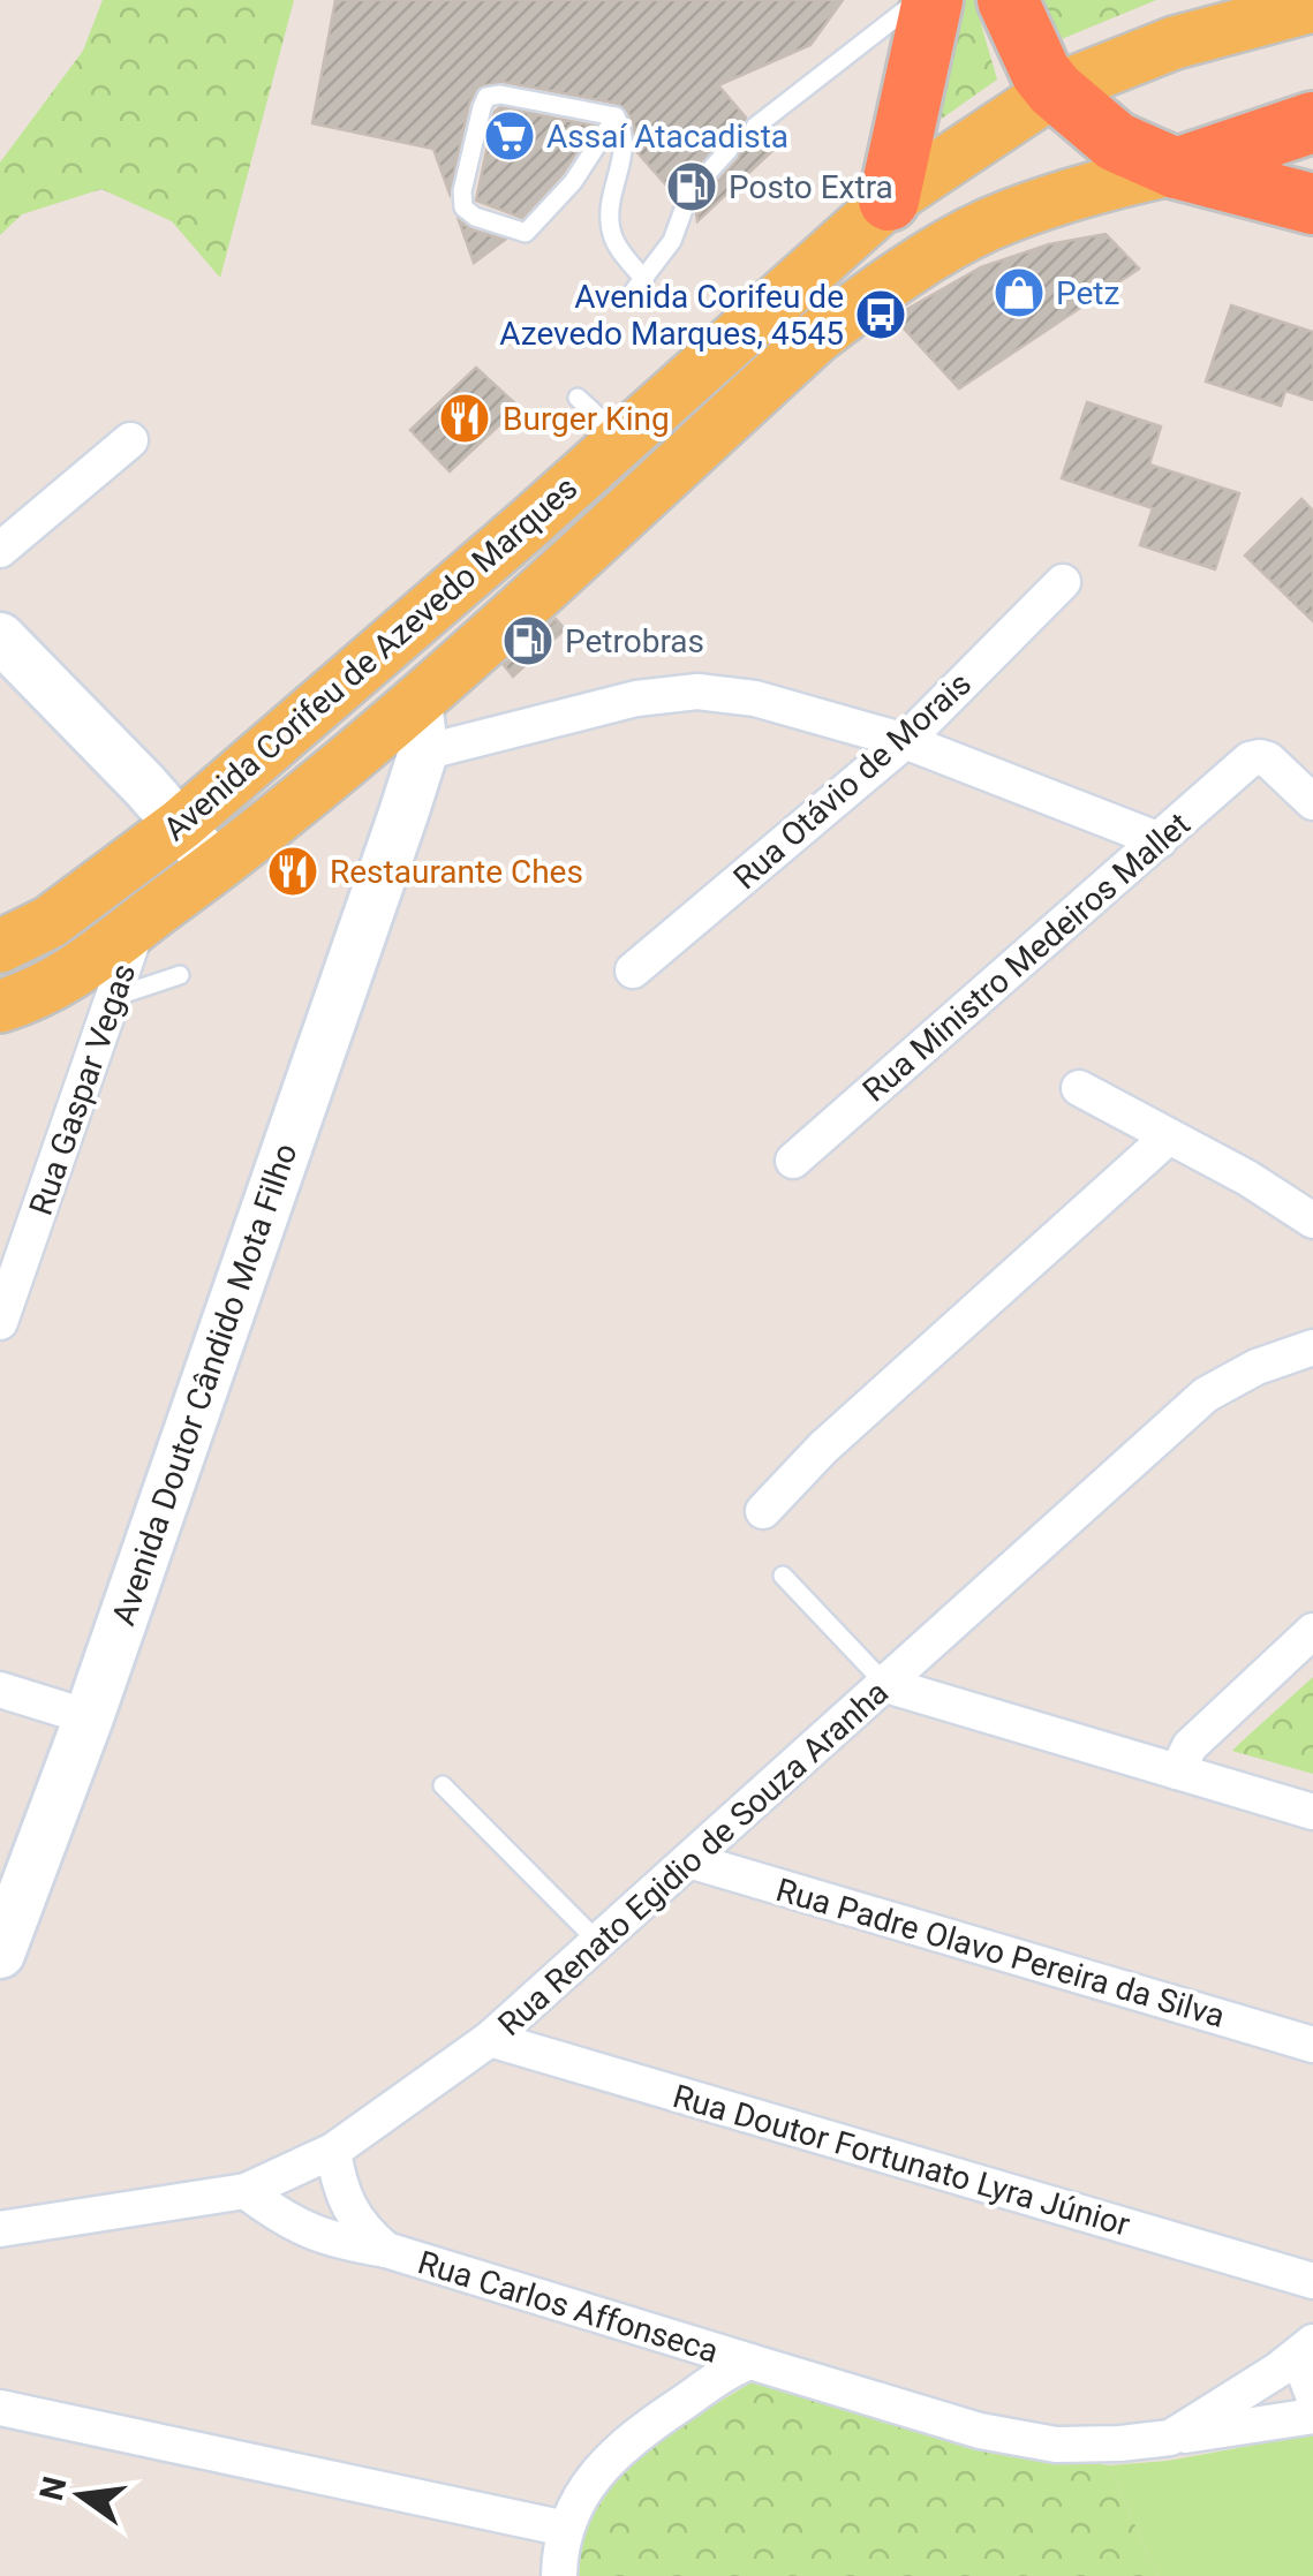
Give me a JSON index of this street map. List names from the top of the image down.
{
  "streets": {
    "highway": ["Avenida Corifeu de Azevedo Marques"],
    "main road": ["Avenida Doutor Cândido Mota Filho"],
    "street": [
      "Rua Otávio de Morais",
      "Rua Ministro Medeiros Mallet",
      "Rua Gaspar Vegas",
      "Rua Renato Egidio de Souza Aranha",
      "Rua Padre Olavo Pereira da Silva",
      "Rua Doutor Fortunato Lyra Júnior",
      "Rua Carlos Affonseca"
    ]
  },
  "crossings": [
    ["Avenida Corifeu de Azevedo Marques", "Rua Gaspar Vegas"],
    ["Avenida Corifeu de Azevedo Marques", "Avenida Doutor Cândido Mota Filho"],
    ["Rua Renato Egidio de Souza Aranha", "Rua Padre Olavo Pereira da Silva"],
    ["Rua Renato Egidio de Souza Aranha", "Rua Doutor Fortunato Lyra Júnior"],
    ["Rua Renato Egidio de Souza Aranha", "Rua Carlos Affonseca"]
  ],
  "places": {
    "supermarket": ["Assaí Atacadista"],
    "fuel station": ["Posto Extra", "Petrobras"],
    "shop": ["Petz"],
    "bus stop": ["Avenida Corifeu de Azevedo Marques, 4545"],
    "restaurant": ["Burger King", "Restaurante Ches"]
  },
  "north": "left"
}
